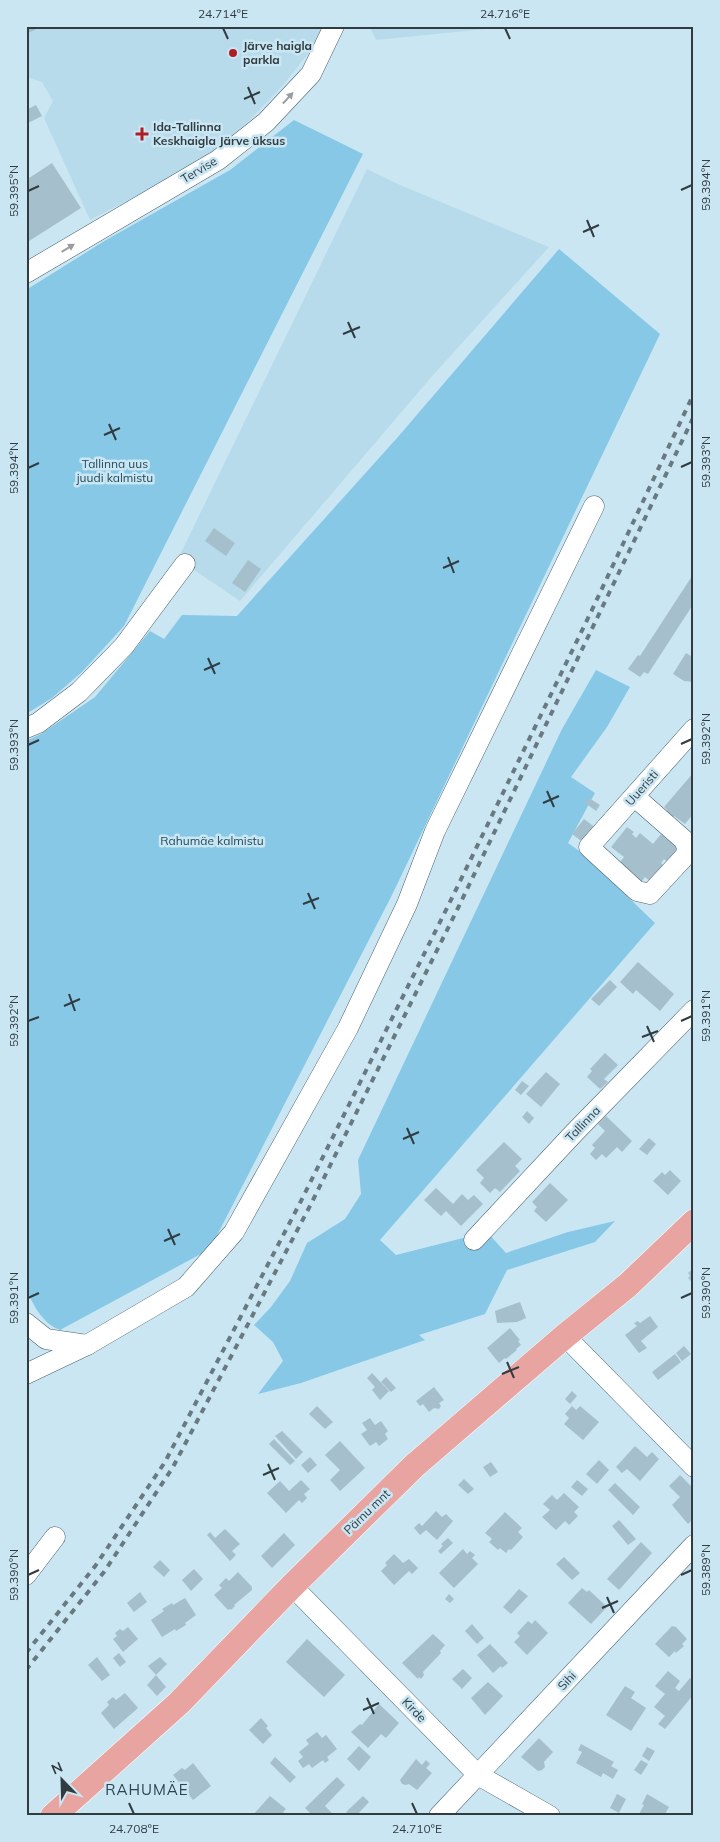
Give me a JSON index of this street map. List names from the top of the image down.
{
  "streets": {
    "main road": ["Pärnu mnt"],
    "street": [
      "Tervise",
      "Uueristi",
      "Tallinna",
      "Sihi",
      "Kirde"
    ]
  },
  "crossings": [
    ["Pärnu mnt", "Kirde"],
    ["Sihi", "Kirde"]
  ],
  "one_way": ["Tervise"],
  "districts": ["RAHUMÄE"],
  "parks": ["Tallinna uus juudi kalmistu", "Rahumäe kalmistu"],
  "places": {
    "other": ["Järve haigla parkla"],
    "health": ["Ida-Tallinna Keskhaigla Järve üksus"]
  },
  "north": "top left",
  "coordinates": [
    "24.714°E",
    "24.716°E",
    "59.394°N",
    "59.395°N",
    "59.393°N",
    "59.392°N",
    "59.391°N",
    "59.390°N",
    "59.389°N",
    "24.708°E",
    "24.710°E"
  ]
}
